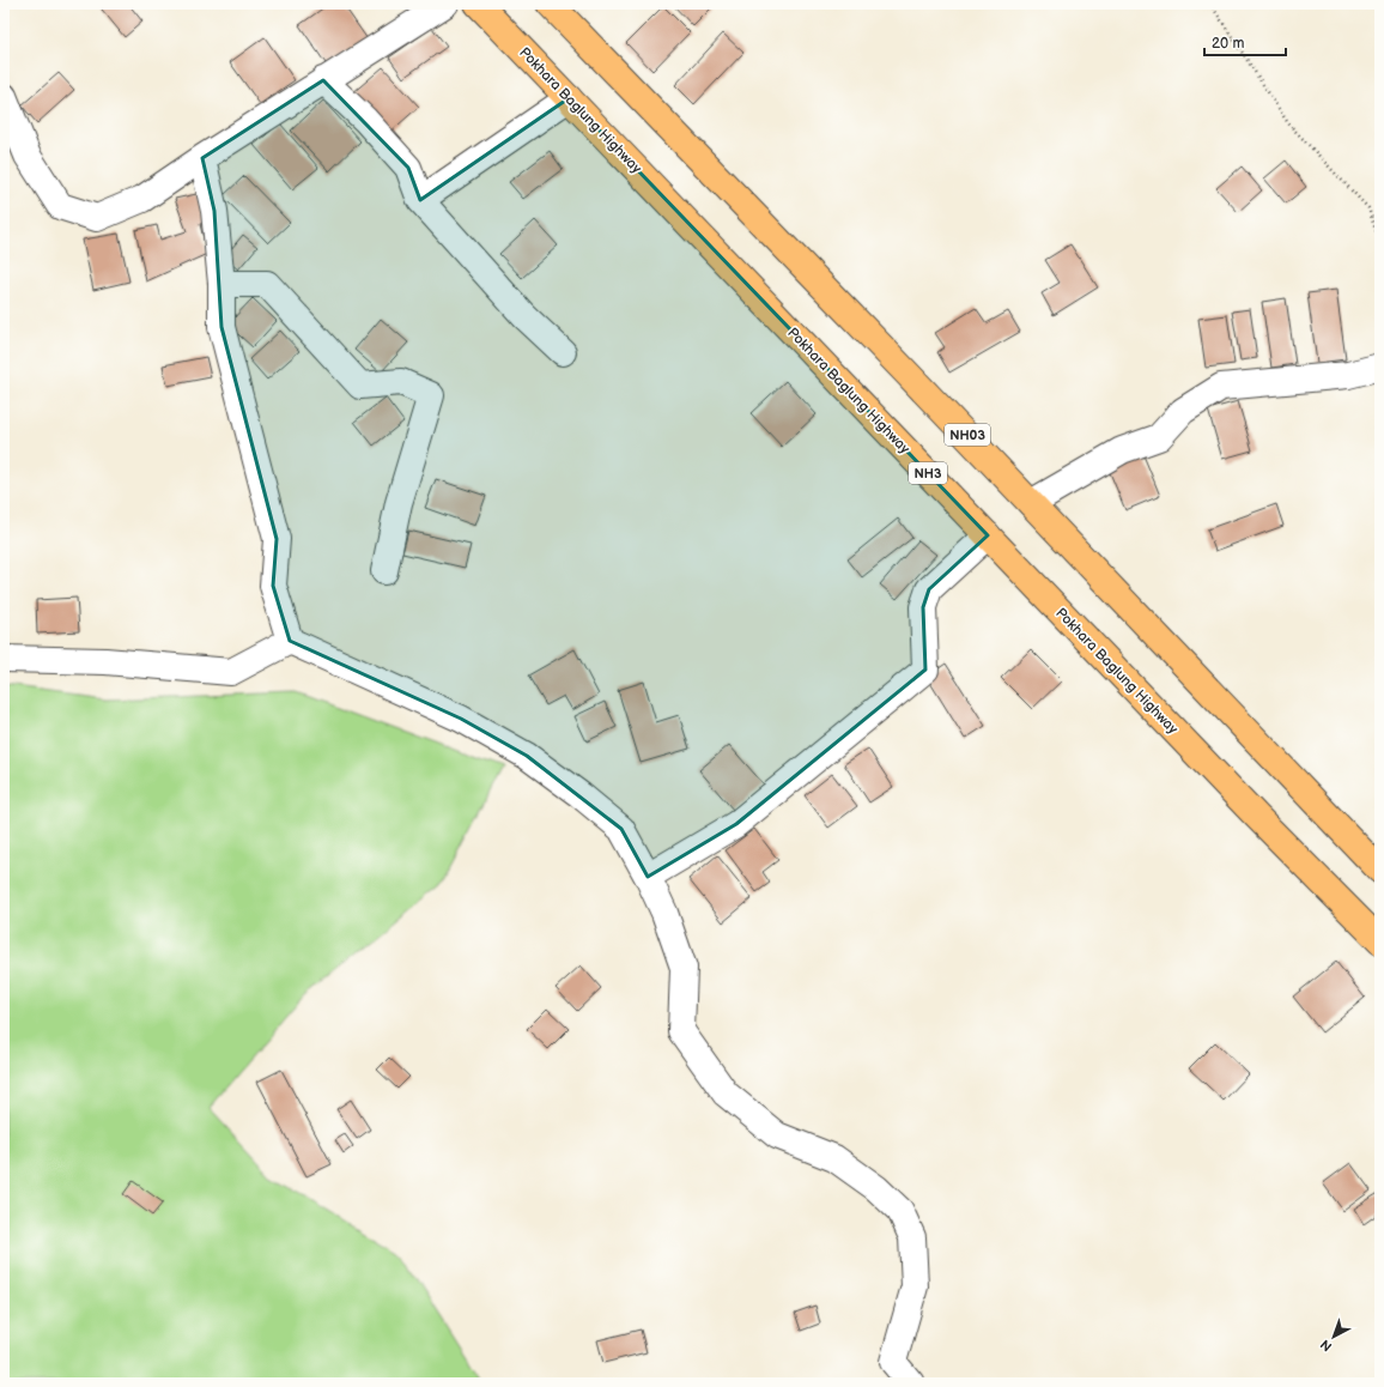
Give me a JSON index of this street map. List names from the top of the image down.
{
  "streets": {
    "highway": ["Pokhara Baglung Highway", "NH03", "NH3"]
  },
  "scale_bar": "20 m",
  "north": "bottom left"
}
